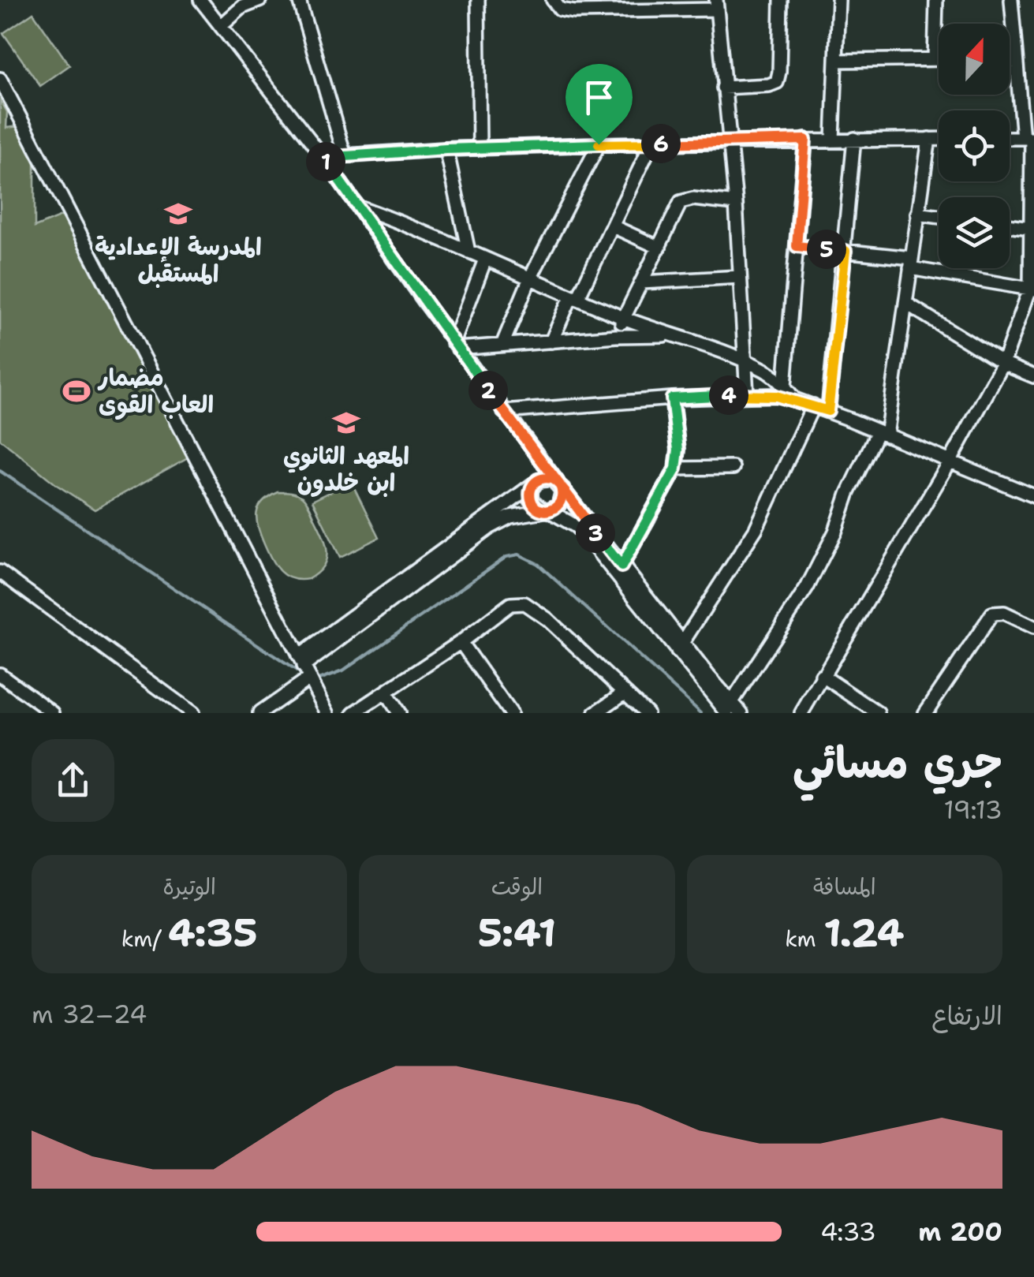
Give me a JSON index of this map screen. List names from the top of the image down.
{
  "places": {
    "school or university": ["المدرسة الإعدادية المستقبل", "المعهد الثانوي ابن خلدون"],
    "sports": ["مضمار العاب القوى"]
  },
  "north": "top",
  "page": {
    "pins": [
      "6",
      "1",
      "5",
      "2",
      "4",
      "3"
    ],
    "heading": ["جري مسائي", "19:13"],
    "stats": [
      ["المسافة", "1.24 km"],
      ["الوقت", "5:41"],
      ["الوتيرة", "4:35 /km"]
    ],
    "chart": ["الارتفاع", "24–32 m"],
    "list": [
      {
        "name": "200 m",
        "note": "4:33"
      }
    ]
  }
}
